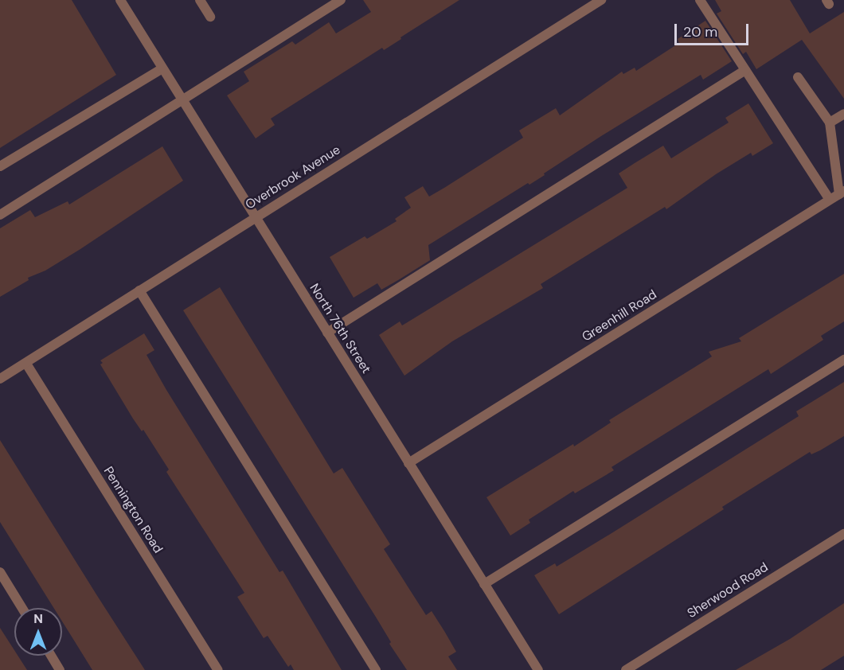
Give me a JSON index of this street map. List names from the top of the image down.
{
  "streets": {
    "street": [
      "Overbrook Avenue",
      "Greenhill Road",
      "North 76th Street",
      "Pennington Road",
      "Sherwood Road"
    ]
  },
  "crossings": [
    ["Overbrook Avenue", "North 76th Street"],
    ["Overbrook Avenue", "Pennington Road"],
    ["Greenhill Road", "North 76th Street"]
  ],
  "scale_bar": "20 m",
  "north": "top"
}
